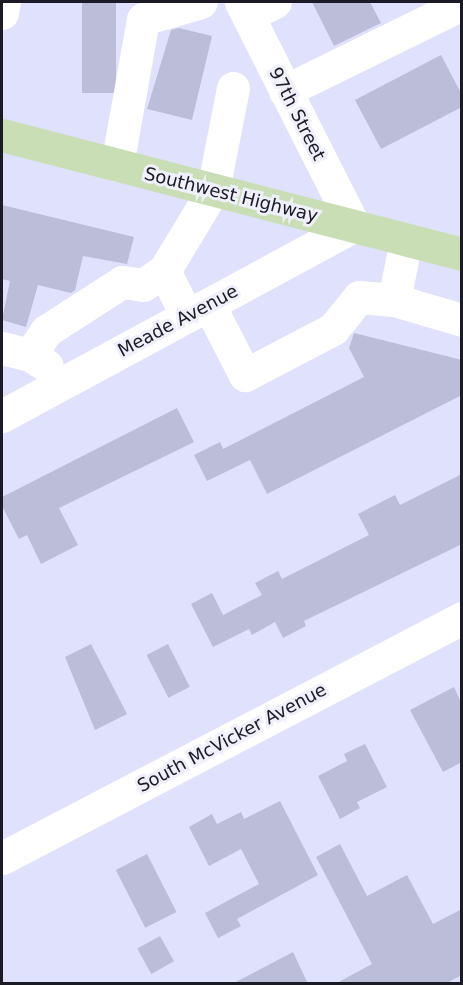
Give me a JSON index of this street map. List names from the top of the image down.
{
  "streets": {
    "main road": ["Southwest Highway"],
    "street": ["97th Street", "Meade Avenue", "South McVicker Avenue"]
  },
  "crossings": [
    ["97th Street", "Southwest Highway"],
    ["97th Street", "Meade Avenue"],
    ["Southwest Highway", "Meade Avenue"]
  ]
}
